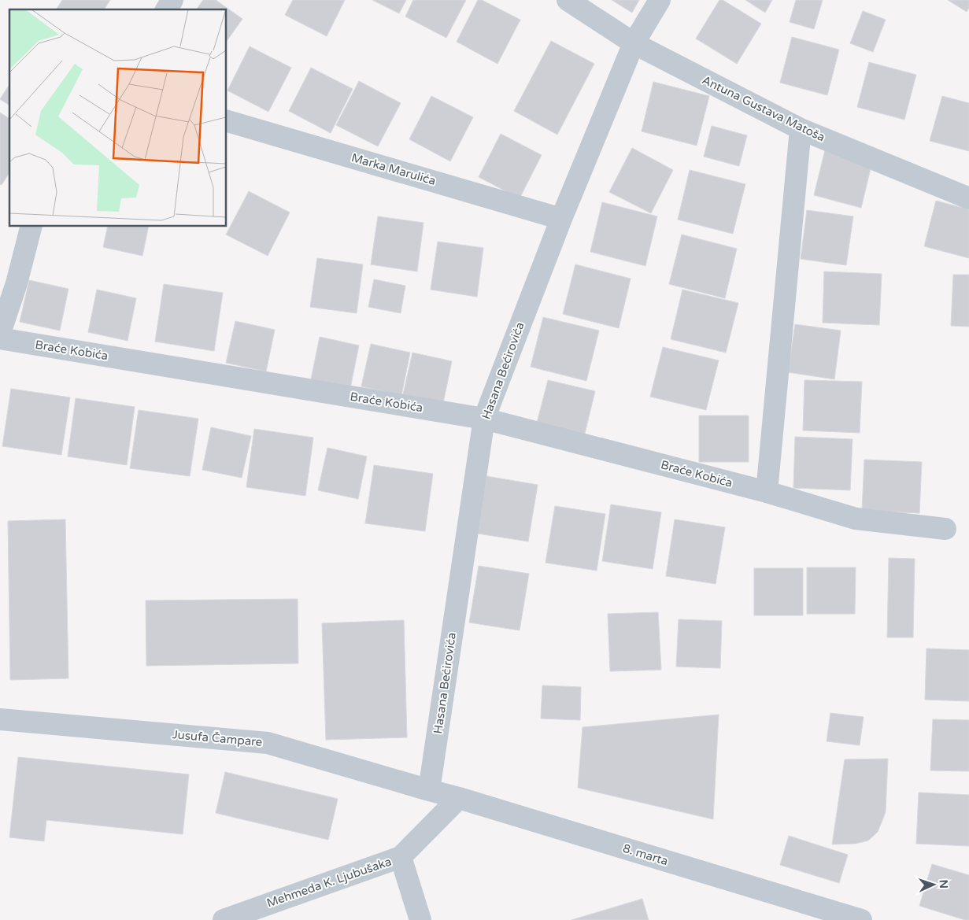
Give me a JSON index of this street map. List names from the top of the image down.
{
  "streets": {
    "street": [
      "Antuna Gustava Matoša",
      "Marka Marulića",
      "Braće Kobića",
      "Hasana Bećirovića",
      "Jusufa Čampare",
      "8. marta",
      "Mehmeda K. Ljubušaka"
    ]
  },
  "crossings": [
    ["Antuna Gustava Matoša", "Hasana Bećirovića"],
    ["Marka Marulića", "Hasana Bećirovića"],
    ["Braće Kobića", "Hasana Bećirovića"],
    ["Hasana Bećirovića", "Jusufa Čampare"],
    ["Hasana Bećirovića", "8. marta"],
    ["Jusufa Čampare", "8. marta"],
    ["8. marta", "Mehmeda K. Ljubušaka"]
  ],
  "north": "right"
}
